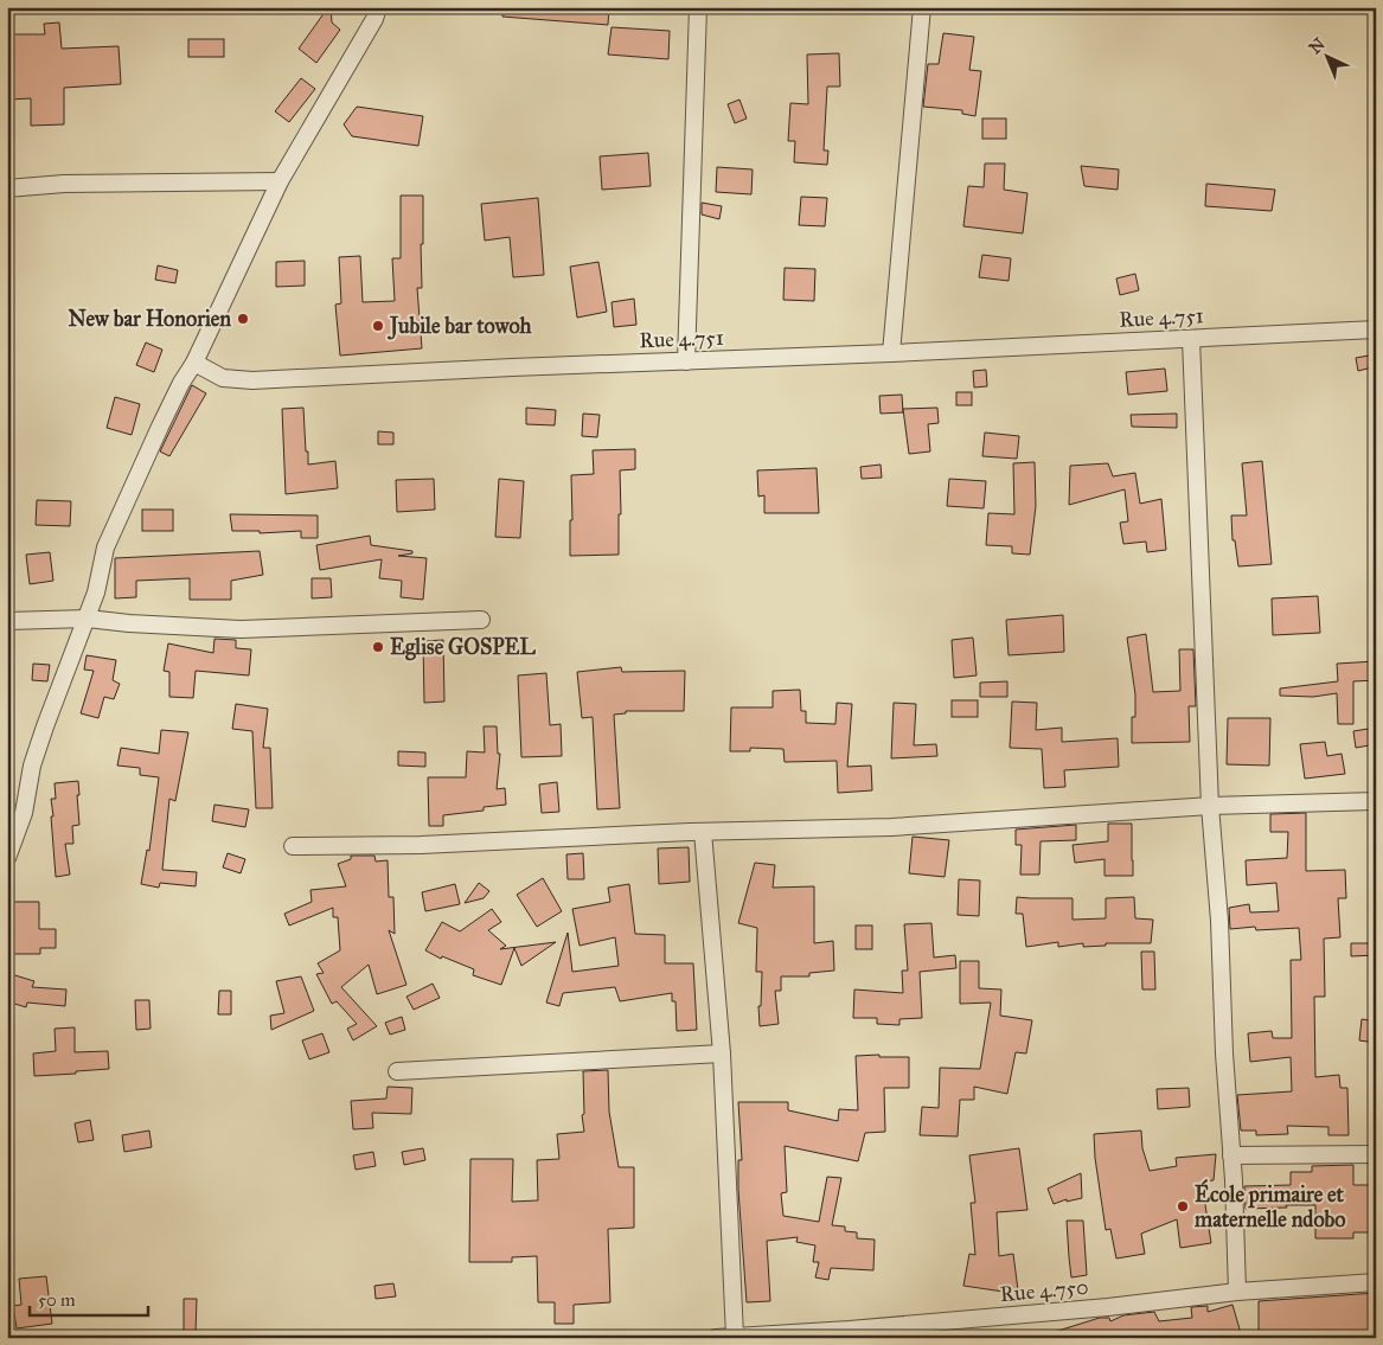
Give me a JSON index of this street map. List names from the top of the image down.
{
  "streets": {
    "street": ["Rue 4.751", "Rue 4.750"]
  },
  "places": [
    "New bar Honorien",
    "Jubile bar towoh",
    "Eglise GOSPEL",
    "École primaire et maternelle ndobo"
  ],
  "scale_bar": "50 m",
  "north": "top left"
}
